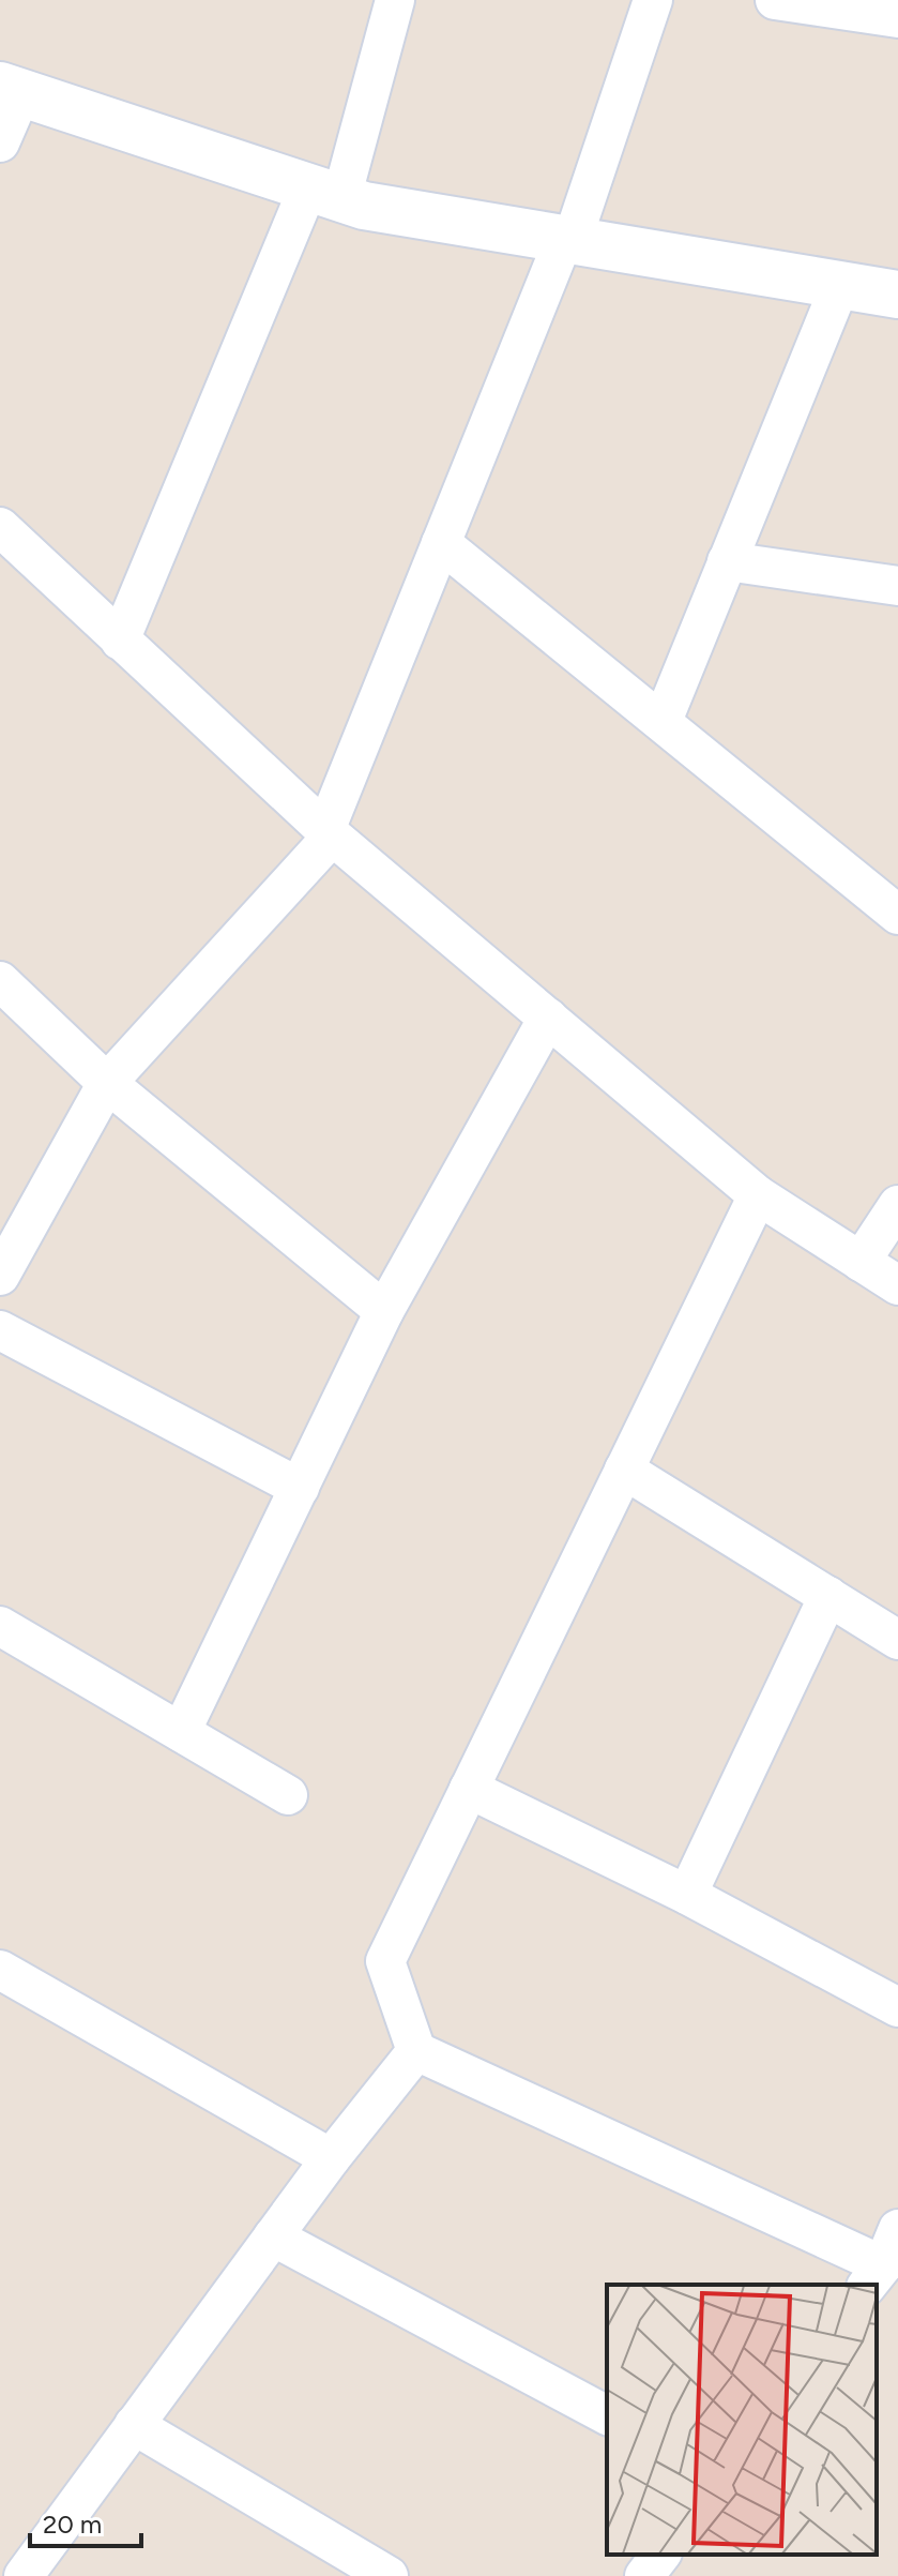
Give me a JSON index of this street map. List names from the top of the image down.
{
  "scale_bar": "20 m"
}
